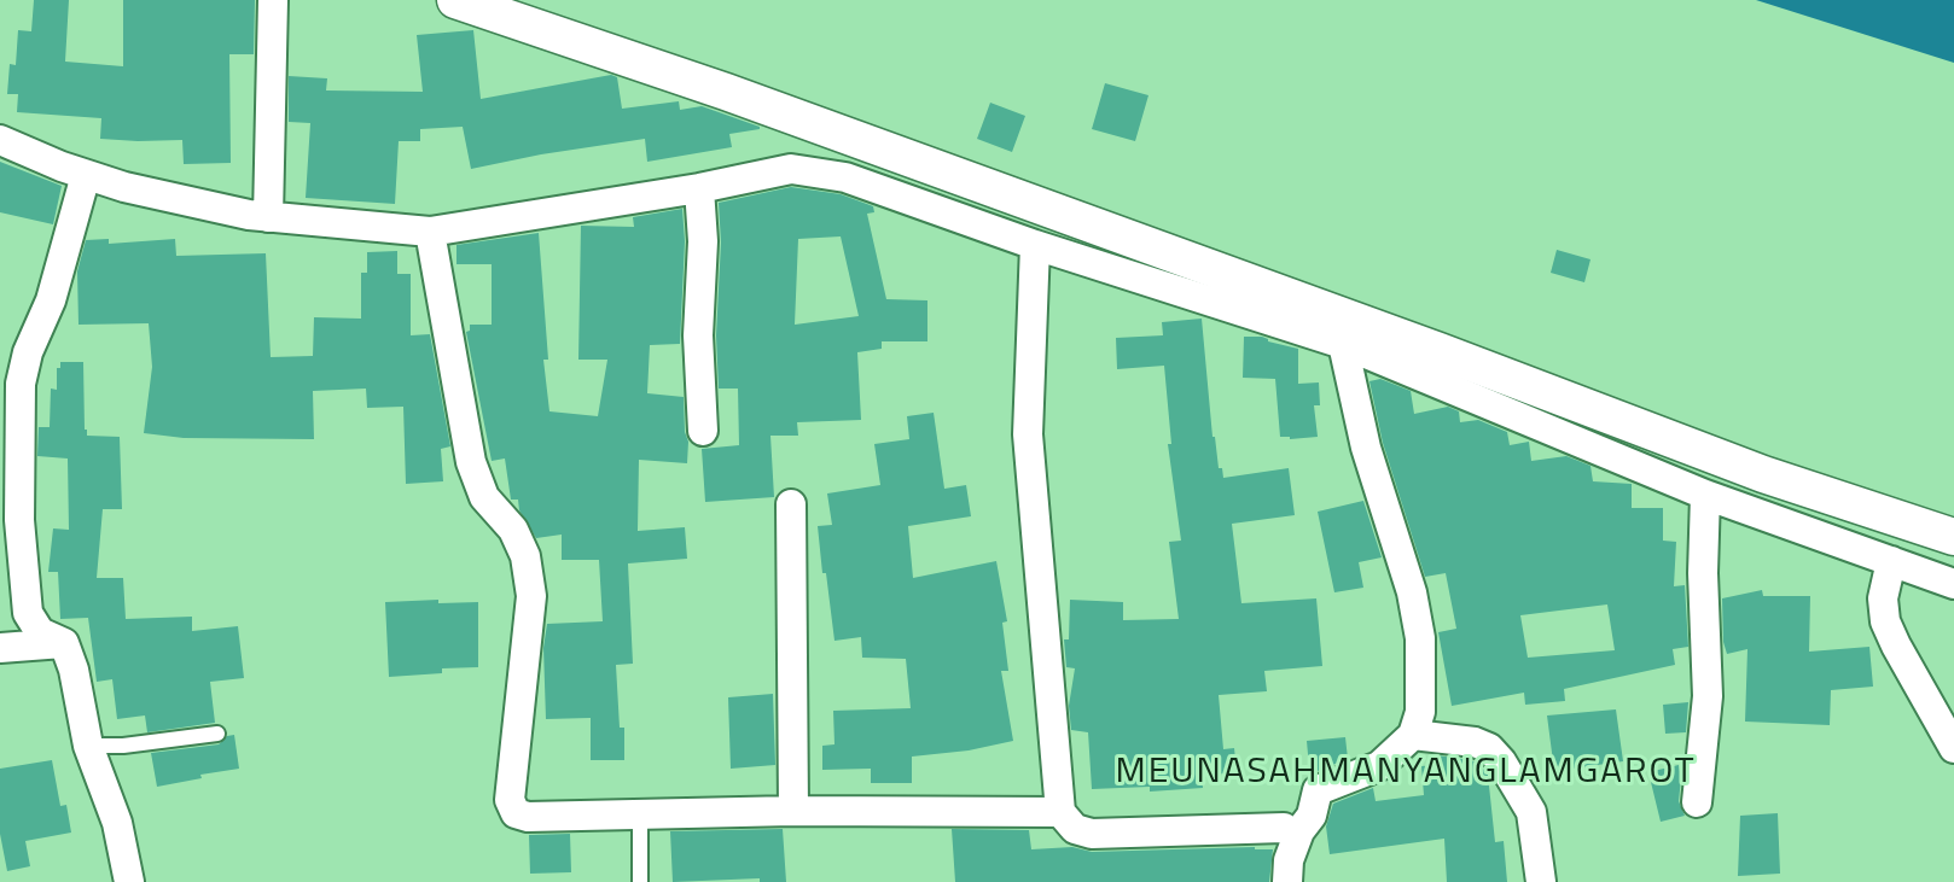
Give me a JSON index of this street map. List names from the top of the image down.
{
  "districts": ["MEUNASAHMANYANGLAMGAROT"]
}
